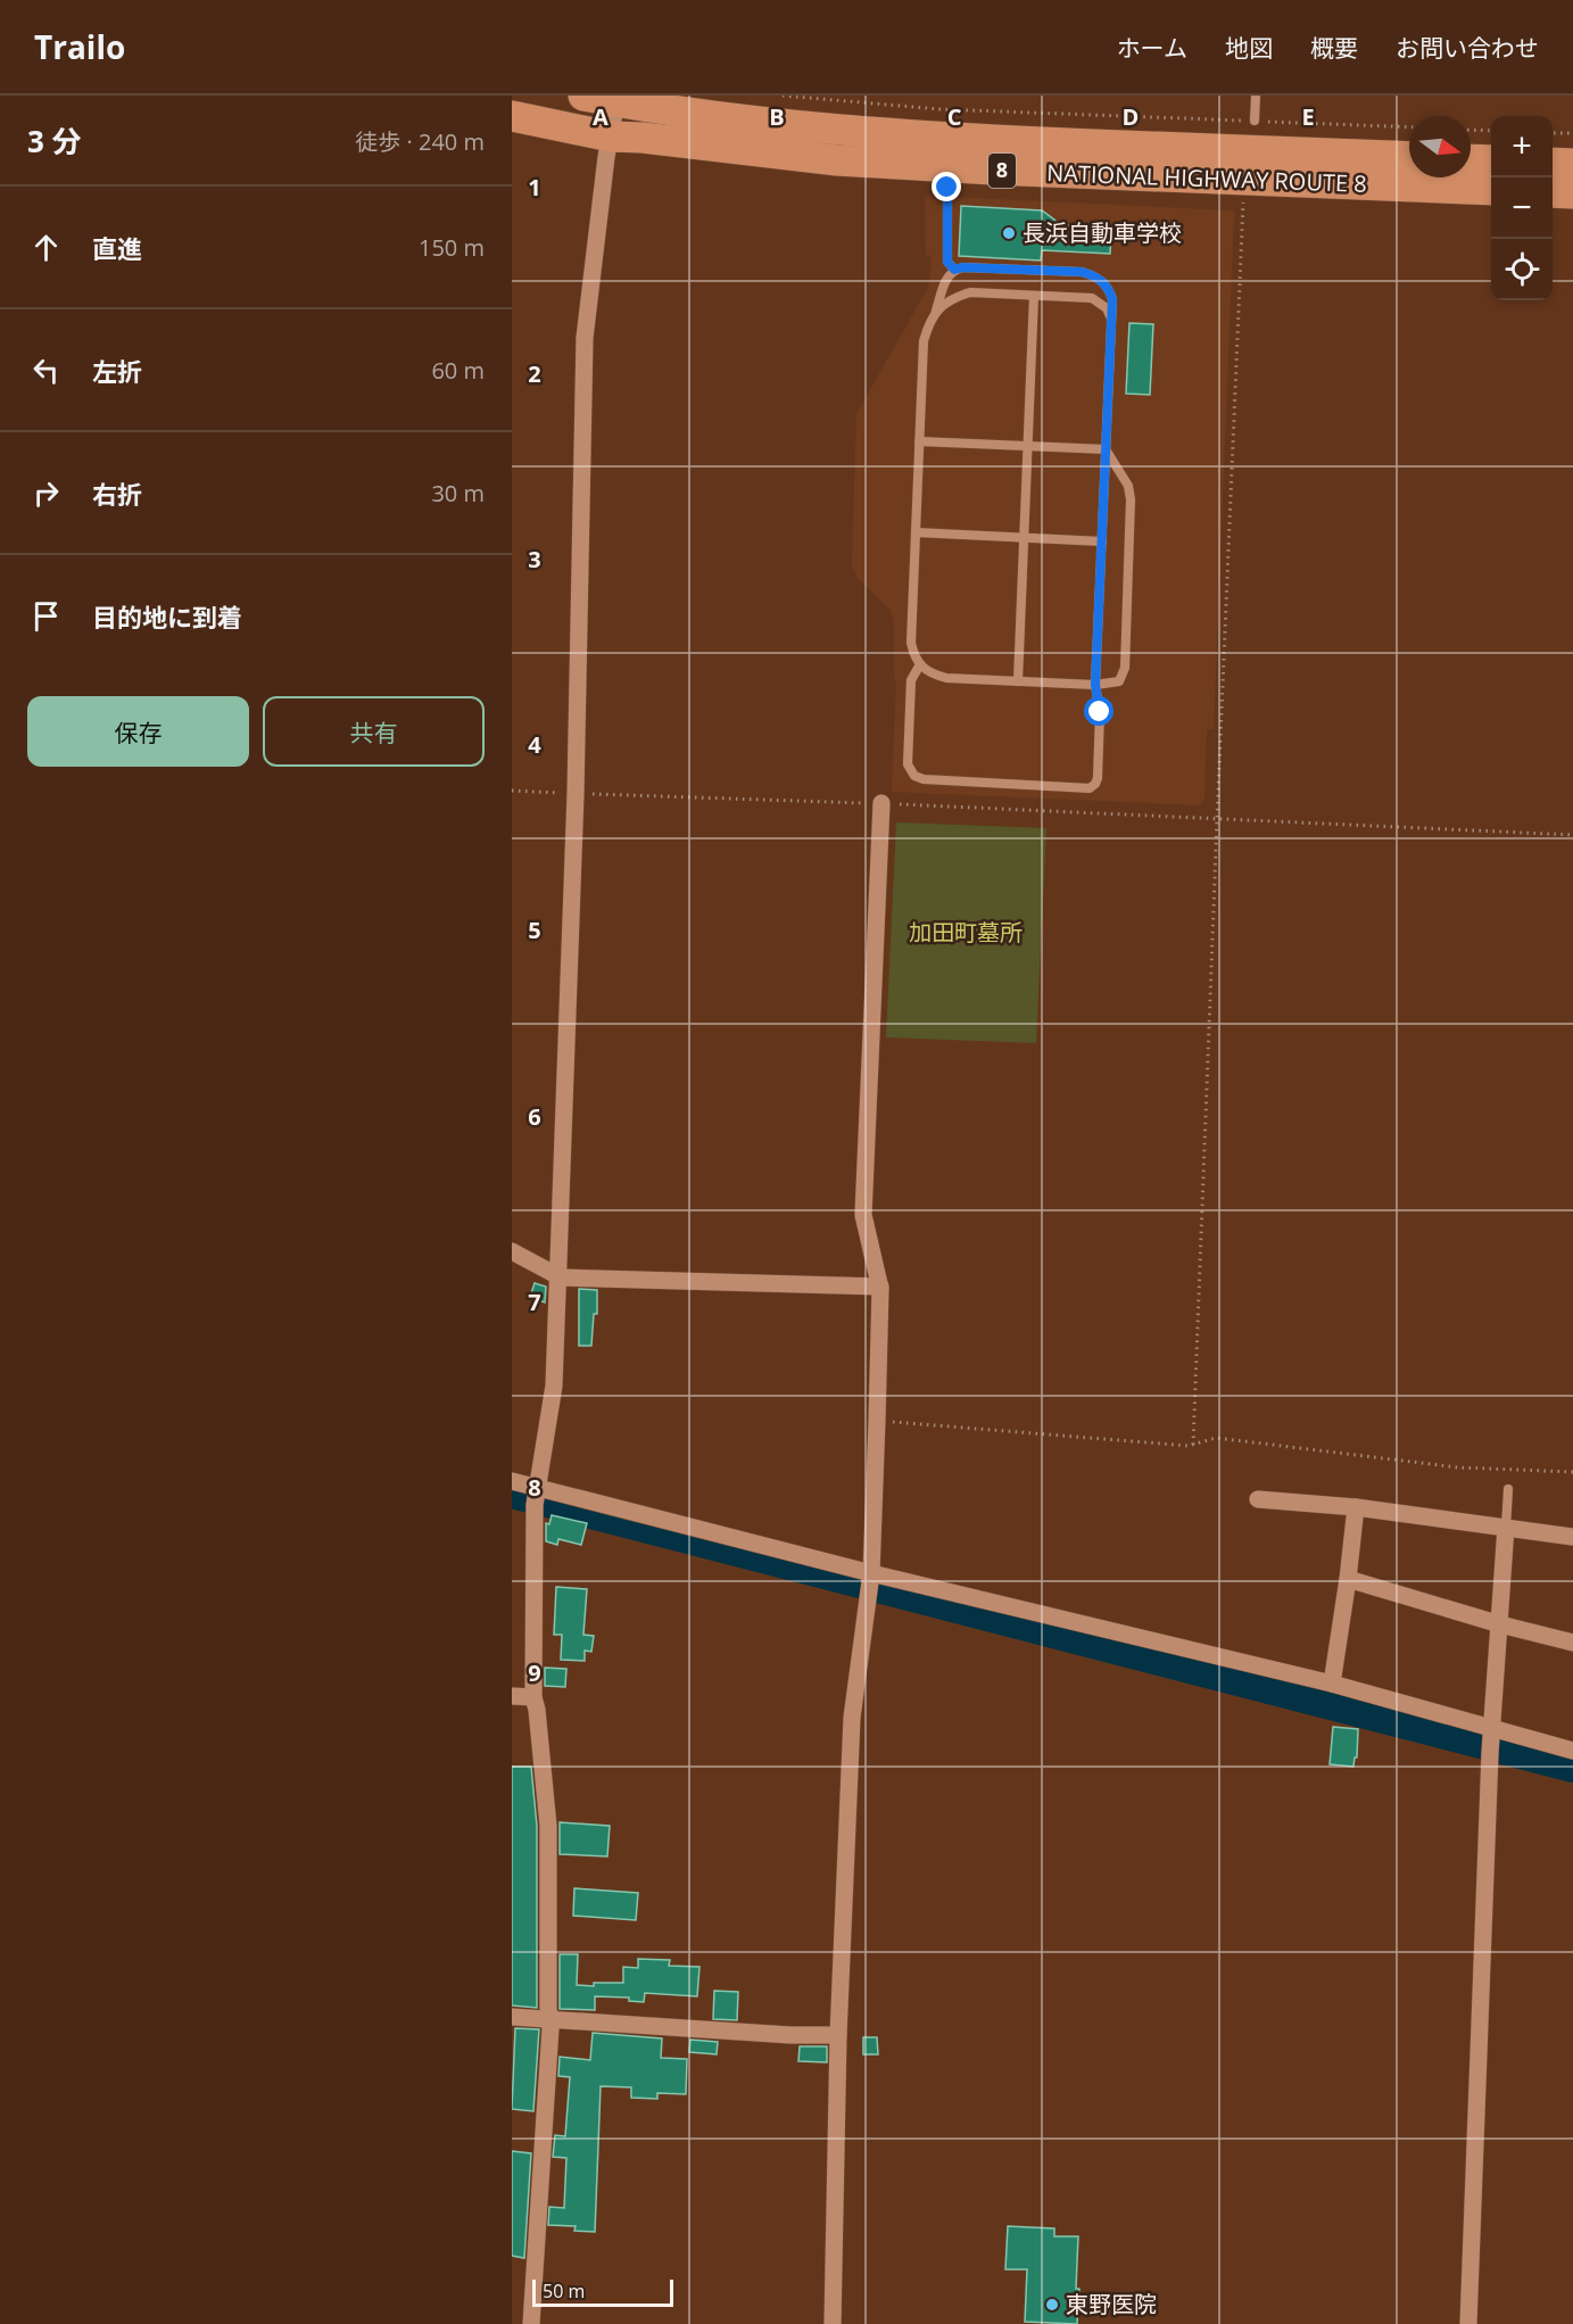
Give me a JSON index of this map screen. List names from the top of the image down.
{
  "streets": {
    "highway": ["8", "NATIONAL HIGHWAY ROUTE 8"]
  },
  "parks": ["加田町墓所"],
  "places": ["長浜自動車学校", "東野医院"],
  "scale_bar": "50 m",
  "north": "right",
  "page": {
    "header": "Trailo",
    "nav": [
      "ホーム",
      "地図",
      "概要",
      "お問い合わせ"
    ],
    "heading": ["3 分", "徒歩 · 240 m"],
    "map_buttons": ["+", "−"],
    "list": [
      ["直進", "150 m"],
      ["左折", "60 m"],
      ["右折", "30 m"],
      "目的地に到着"
    ],
    "buttons": ["保存", "共有"],
    "scale": "50 m"
  },
  "grid": {
    "columns": [
      "A",
      "B",
      "C",
      "D",
      "E"
    ],
    "rows": [
      "1",
      "2",
      "3",
      "4",
      "5",
      "6",
      "7",
      "8",
      "9"
    ]
  }
}
